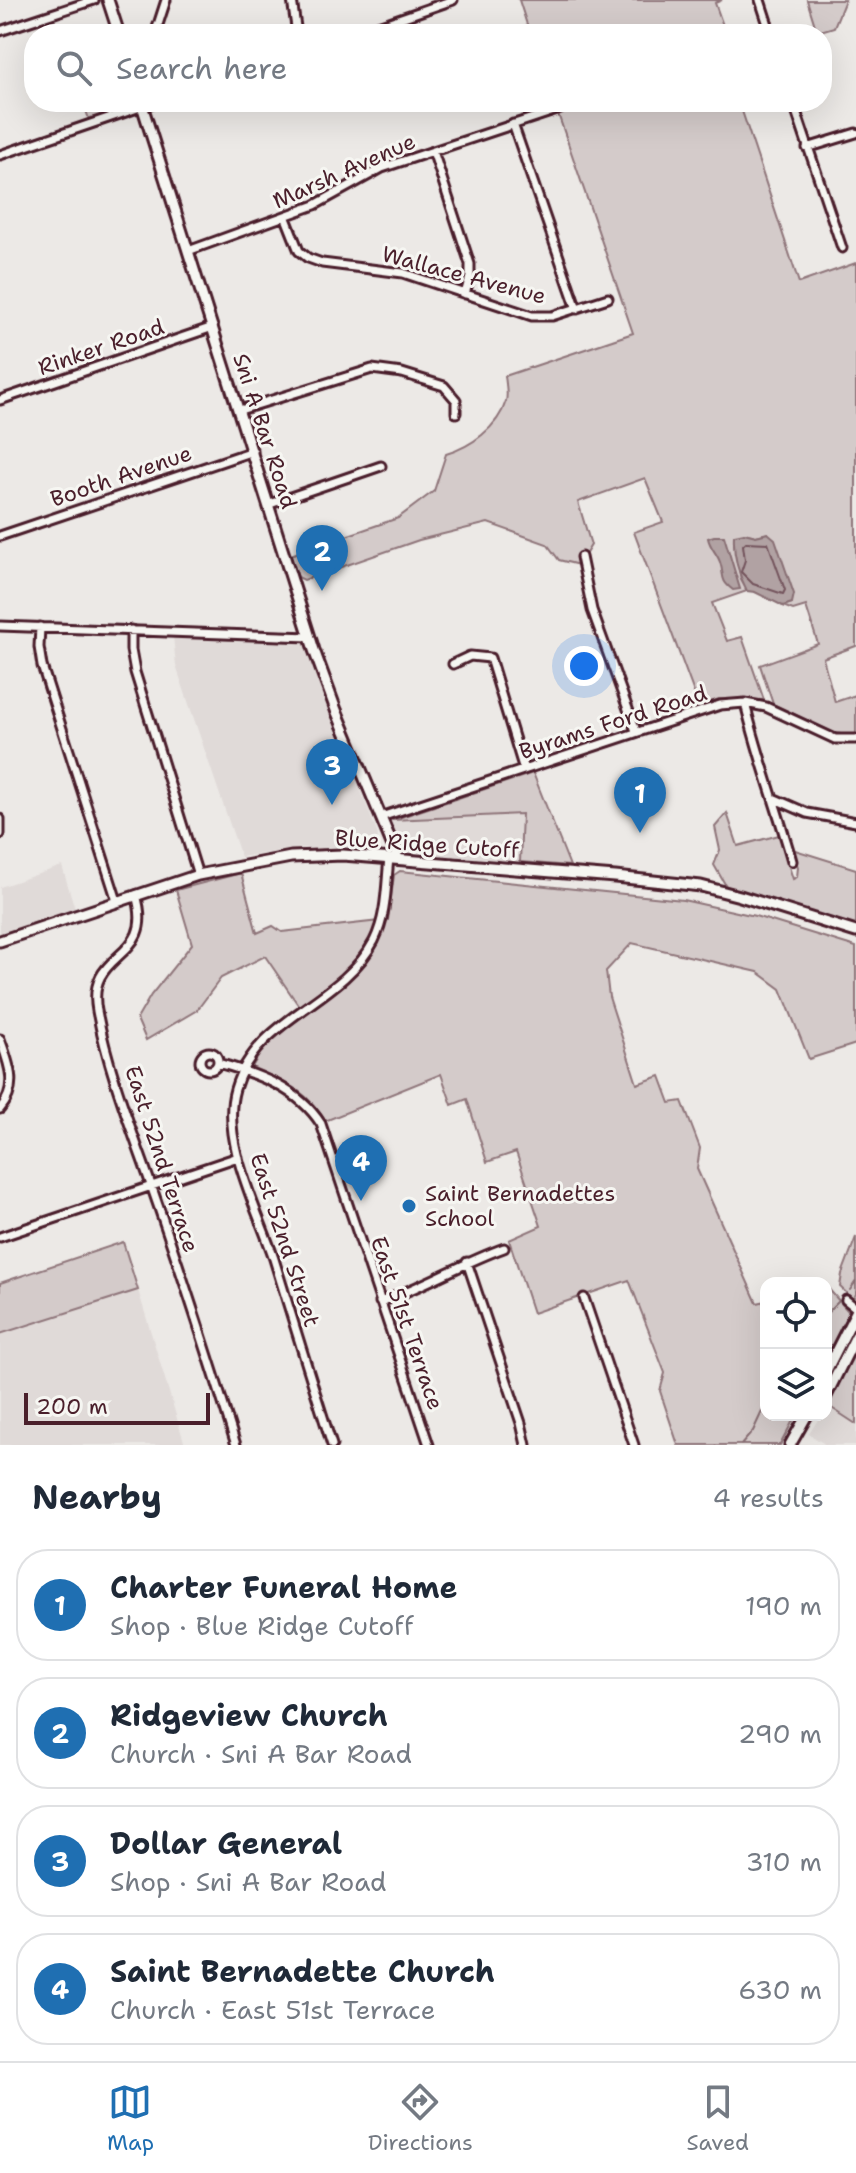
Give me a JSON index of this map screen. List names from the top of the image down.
{
  "streets": {
    "main road": ["Sni A Bar Road", "Blue Ridge Cutoff"],
    "street": [
      "Marsh Avenue",
      "Wallace Avenue",
      "Rinker Road",
      "Booth Avenue",
      "Byrams Ford Road",
      "East 52nd Terrace",
      "East 52nd Street",
      "East 51st Terrace"
    ]
  },
  "crossings": [
    ["Marsh Avenue", "Wallace Avenue"],
    ["Marsh Avenue", "Sni A Bar Road"],
    ["Rinker Road", "Sni A Bar Road"],
    ["Sni A Bar Road", "Booth Avenue"],
    ["Sni A Bar Road", "Byrams Ford Road"],
    ["Sni A Bar Road", "Blue Ridge Cutoff"],
    ["Sni A Bar Road", "East 52nd Street"],
    ["Sni A Bar Road", "East 51st Terrace"],
    ["Blue Ridge Cutoff", "East 52nd Terrace"],
    ["East 52nd Street", "East 51st Terrace"]
  ],
  "places": ["Saint Bernadettes School"],
  "scale_bar": "200 m",
  "page": {
    "search": "Search here",
    "pins": [
      "2",
      "3",
      "1",
      "4"
    ],
    "scale": "200 m",
    "heading": ["Nearby", "4 results"],
    "list": [
      {
        "mark": "1",
        "name": "Charter Funeral Home",
        "note": "Shop · Blue Ridge Cutoff",
        "value": "190 m"
      },
      {
        "mark": "2",
        "name": "Ridgeview Church",
        "note": "Church · Sni A Bar Road",
        "value": "290 m"
      },
      {
        "mark": "3",
        "name": "Dollar General",
        "note": "Shop · Sni A Bar Road",
        "value": "310 m"
      },
      {
        "mark": "4",
        "name": "Saint Bernadette Church",
        "note": "Church · East 51st Terrace",
        "value": "630 m"
      }
    ],
    "nav": ["Map", "Directions", "Saved"]
  }
}
